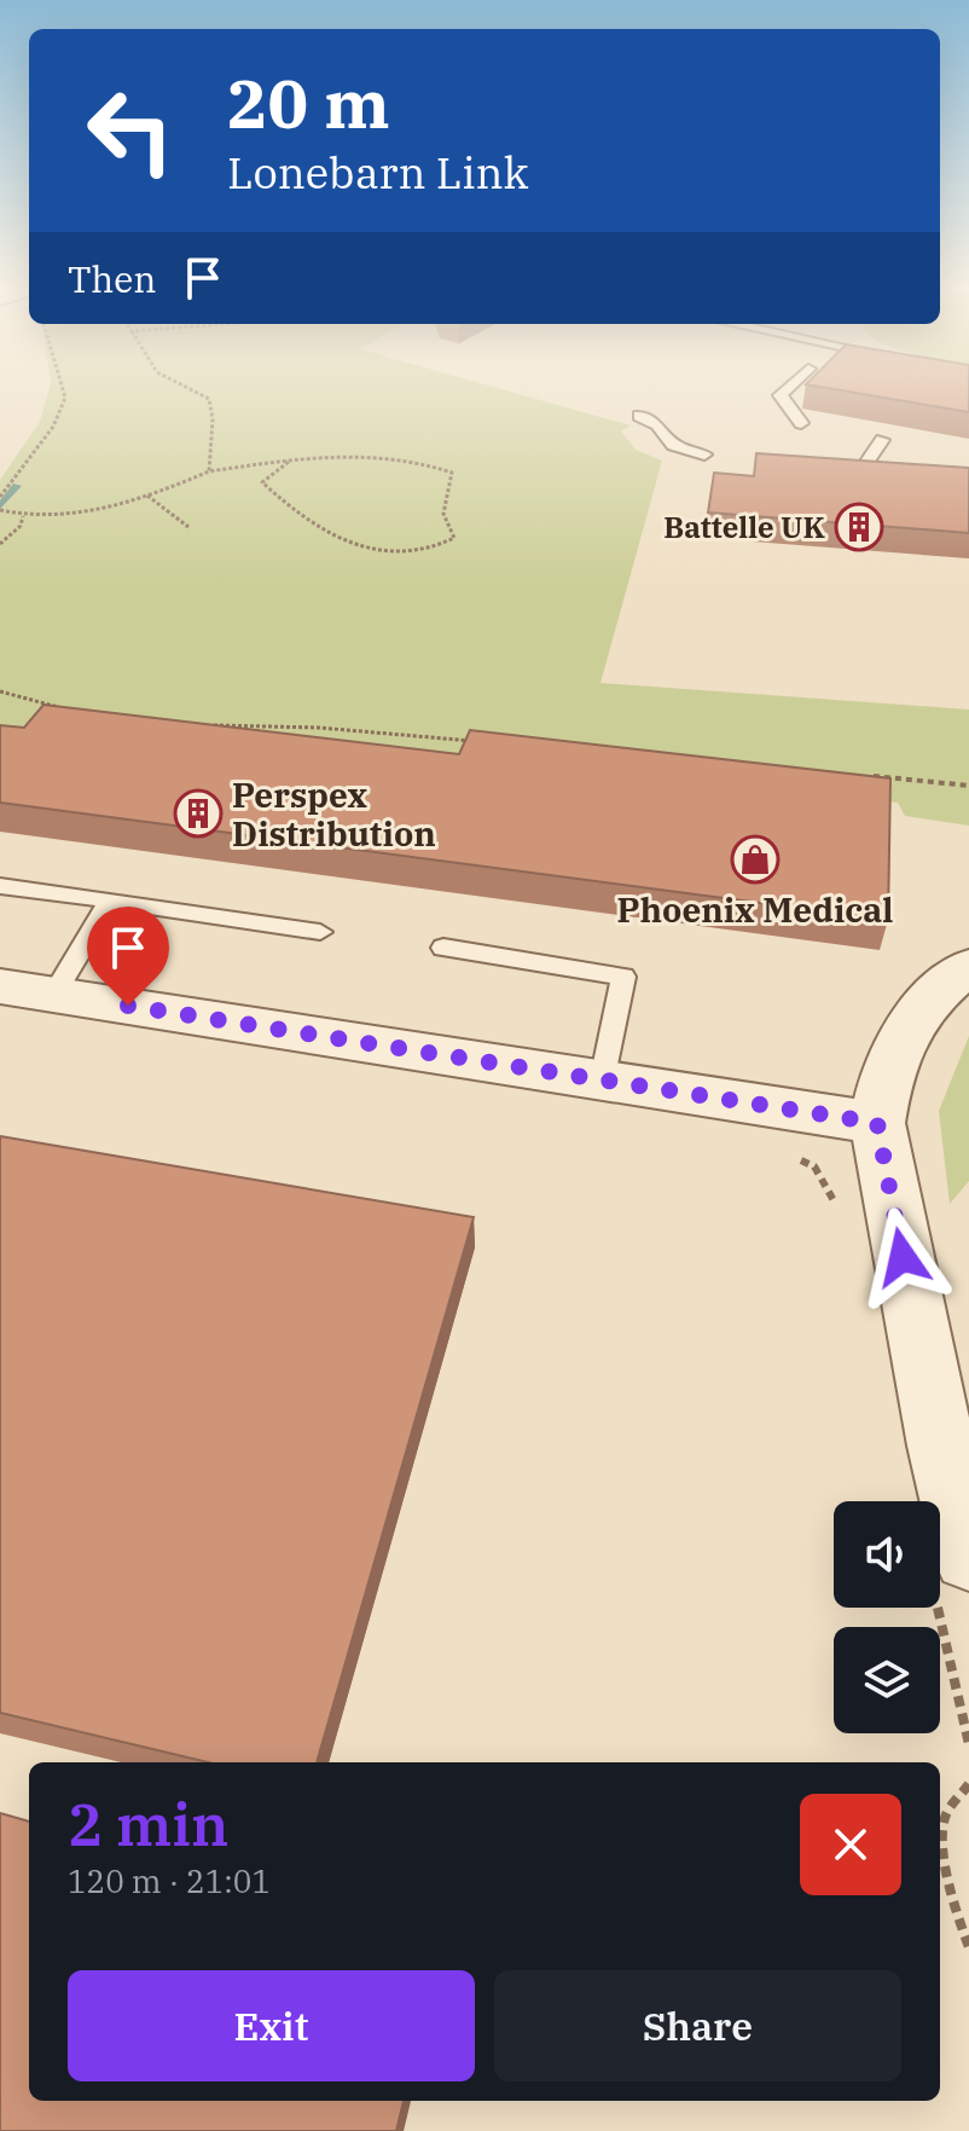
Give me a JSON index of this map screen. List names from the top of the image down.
{
  "places": {
    "building": ["Battelle UK", "Perspex Distribution"],
    "shop": ["Phoenix Medical"]
  },
  "page": {
    "turn": ["20 m", "Lonebarn Link"],
    "then": "Then",
    "heading": ["2 min", "120 m · 21:01"],
    "buttons": ["Exit", "Share"]
  }
}
